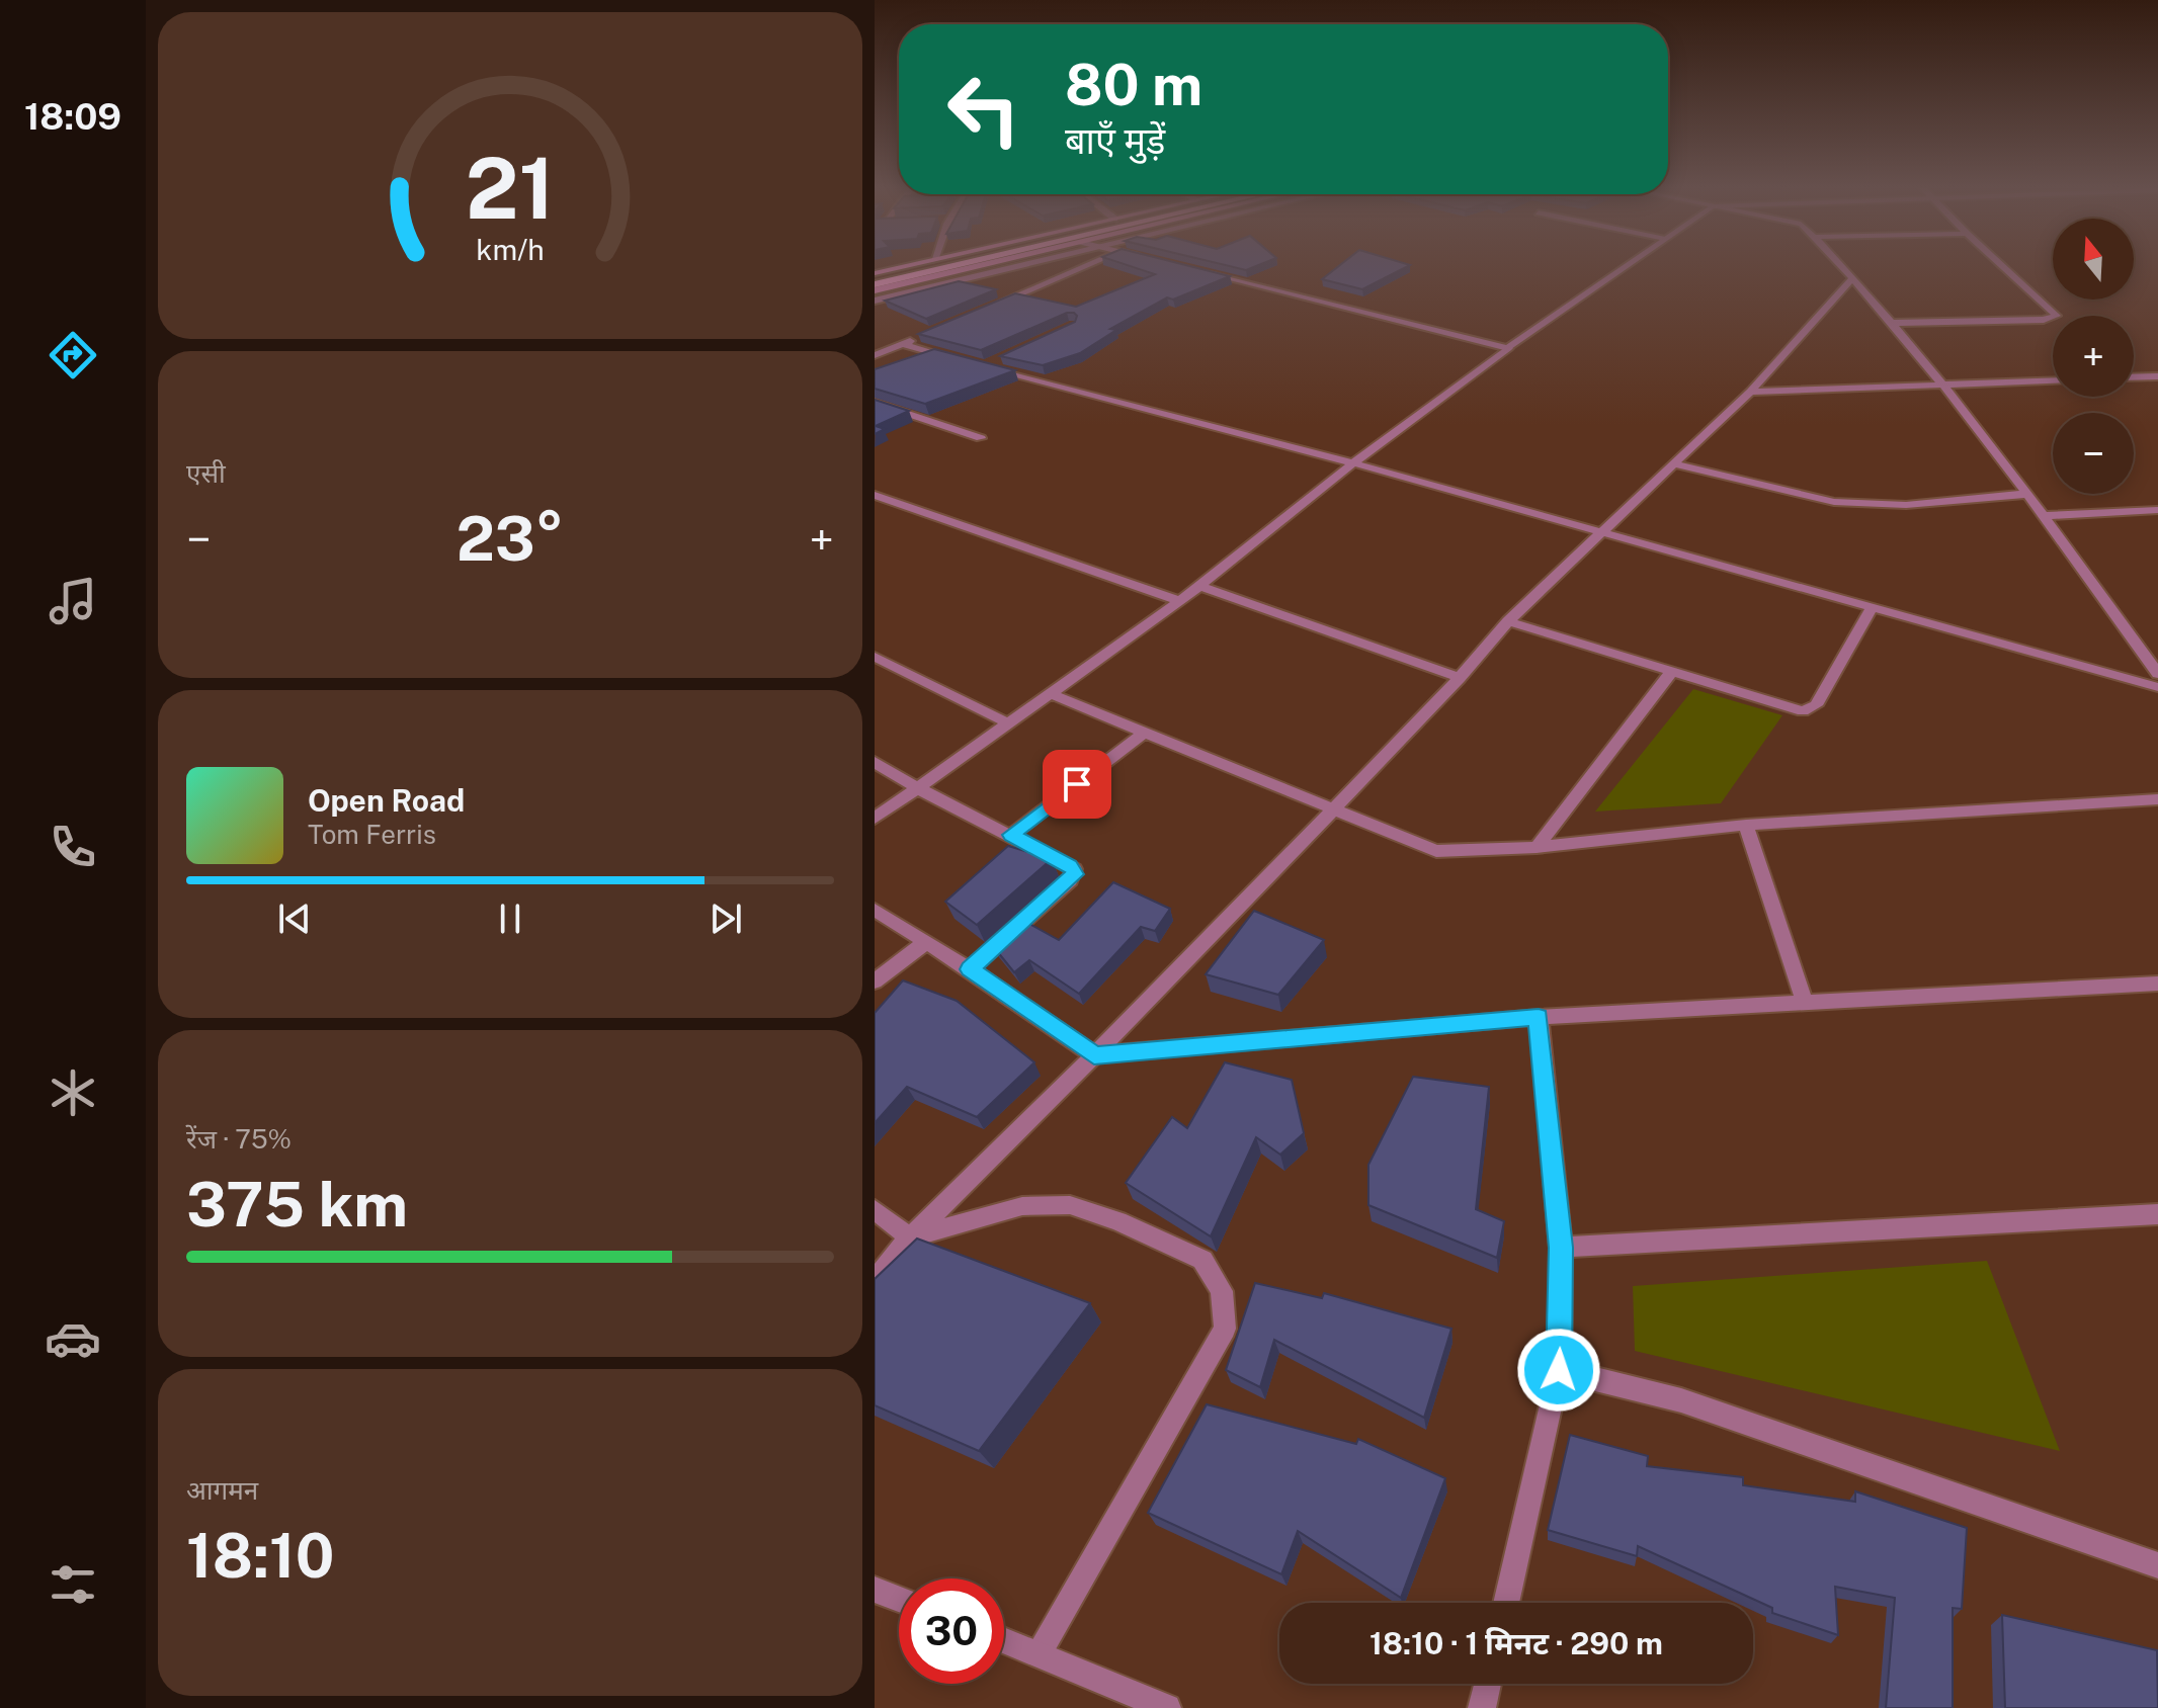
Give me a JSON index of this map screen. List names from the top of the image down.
{
  "north": "top",
  "page": {
    "tabs": "18:09",
    "turn": ["80 m", "बाएँ मुड़ें"],
    "map_buttons": ["+", "−"],
    "tile": [
      "एसी",
      ["रेंज · 75%", "375 km"],
      ["आगमन", "18:10"]
    ],
    "heat": ["−", "23°", "+"],
    "song": ["Open Road", "Tom Ferris"],
    "limit": "30",
    "trip": "18:10 · 1 मिनट · 290 m",
    "gauge": ["21", "km/h"]
  }
}
